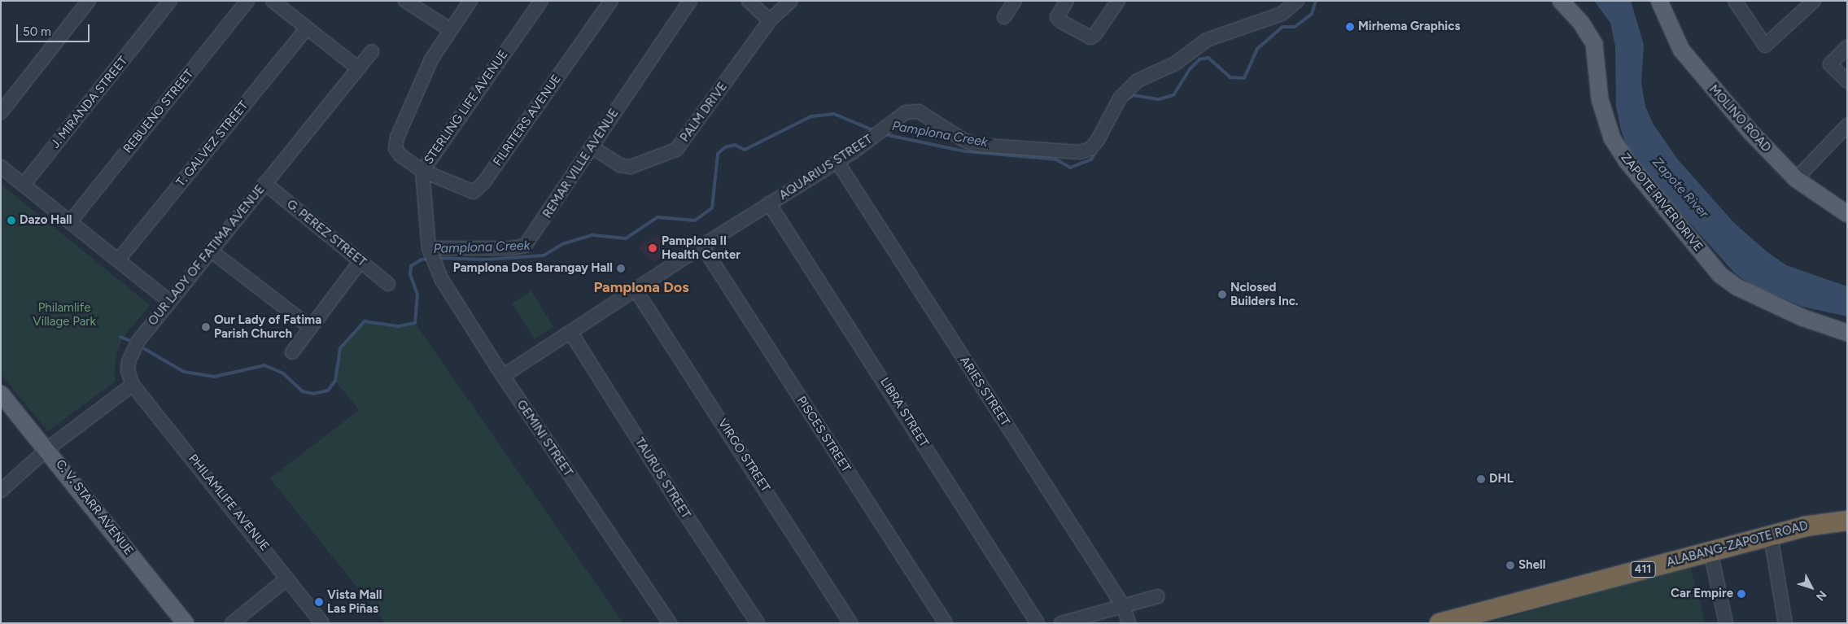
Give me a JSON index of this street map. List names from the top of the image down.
{
  "streets": {
    "highway": ["ALABANG-ZAPOTE ROAD", "411"],
    "main road": ["MOLINO ROAD", "ZAPOTE RIVER DRIVE", "C. V. STARR AVENUE"],
    "street": [
      "J. MIRANDA STREET",
      "STERLING LIFE AVENUE",
      "REBUENO STREET",
      "PALM DRIVE",
      "FILRITERS AVENUE",
      "T. GALVEZ STREET",
      "REMAR VILLE AVENUE",
      "AQUARIUS STREET",
      "G. PEREZ STREET",
      "OUR LADY OF FATIMA AVENUE",
      "ARIES STREET",
      "LIBRA STREET",
      "PISCES STREET",
      "GEMINI STREET",
      "VIRGO STREET",
      "TAURUS STREET",
      "PHILAMLIFE AVENUE"
    ]
  },
  "crossings": [
    ["STERLING LIFE AVENUE", "FILRITERS AVENUE"],
    ["STERLING LIFE AVENUE", "REMAR VILLE AVENUE"],
    ["STERLING LIFE AVENUE", "GEMINI STREET"],
    ["PALM DRIVE", "REMAR VILLE AVENUE"],
    ["REMAR VILLE AVENUE", "GEMINI STREET"],
    ["AQUARIUS STREET", "ARIES STREET"],
    ["AQUARIUS STREET", "LIBRA STREET"],
    ["AQUARIUS STREET", "PISCES STREET"],
    ["AQUARIUS STREET", "GEMINI STREET"],
    ["AQUARIUS STREET", "VIRGO STREET"],
    ["AQUARIUS STREET", "TAURUS STREET"],
    ["G. PEREZ STREET", "OUR LADY OF FATIMA AVENUE"],
    ["OUR LADY OF FATIMA AVENUE", "PHILAMLIFE AVENUE"]
  ],
  "districts": ["Pamplona Dos"],
  "water": ["Pamplona Creek", "Zapote River"],
  "parks": ["Philamlife Village Park"],
  "places": [
    "Mirhema Graphics",
    "Dazo Hall",
    "Pamplona II Health Center",
    "Pamplona Dos Barangay Hall",
    "Nclosed Builders Inc.",
    "Our Lady of Fatima Parish Church",
    "DHL",
    "Shell",
    "Car Empire",
    "Vista Mall Las Piñas"
  ],
  "scale_bar": "50 m",
  "north": "bottom right"
}
